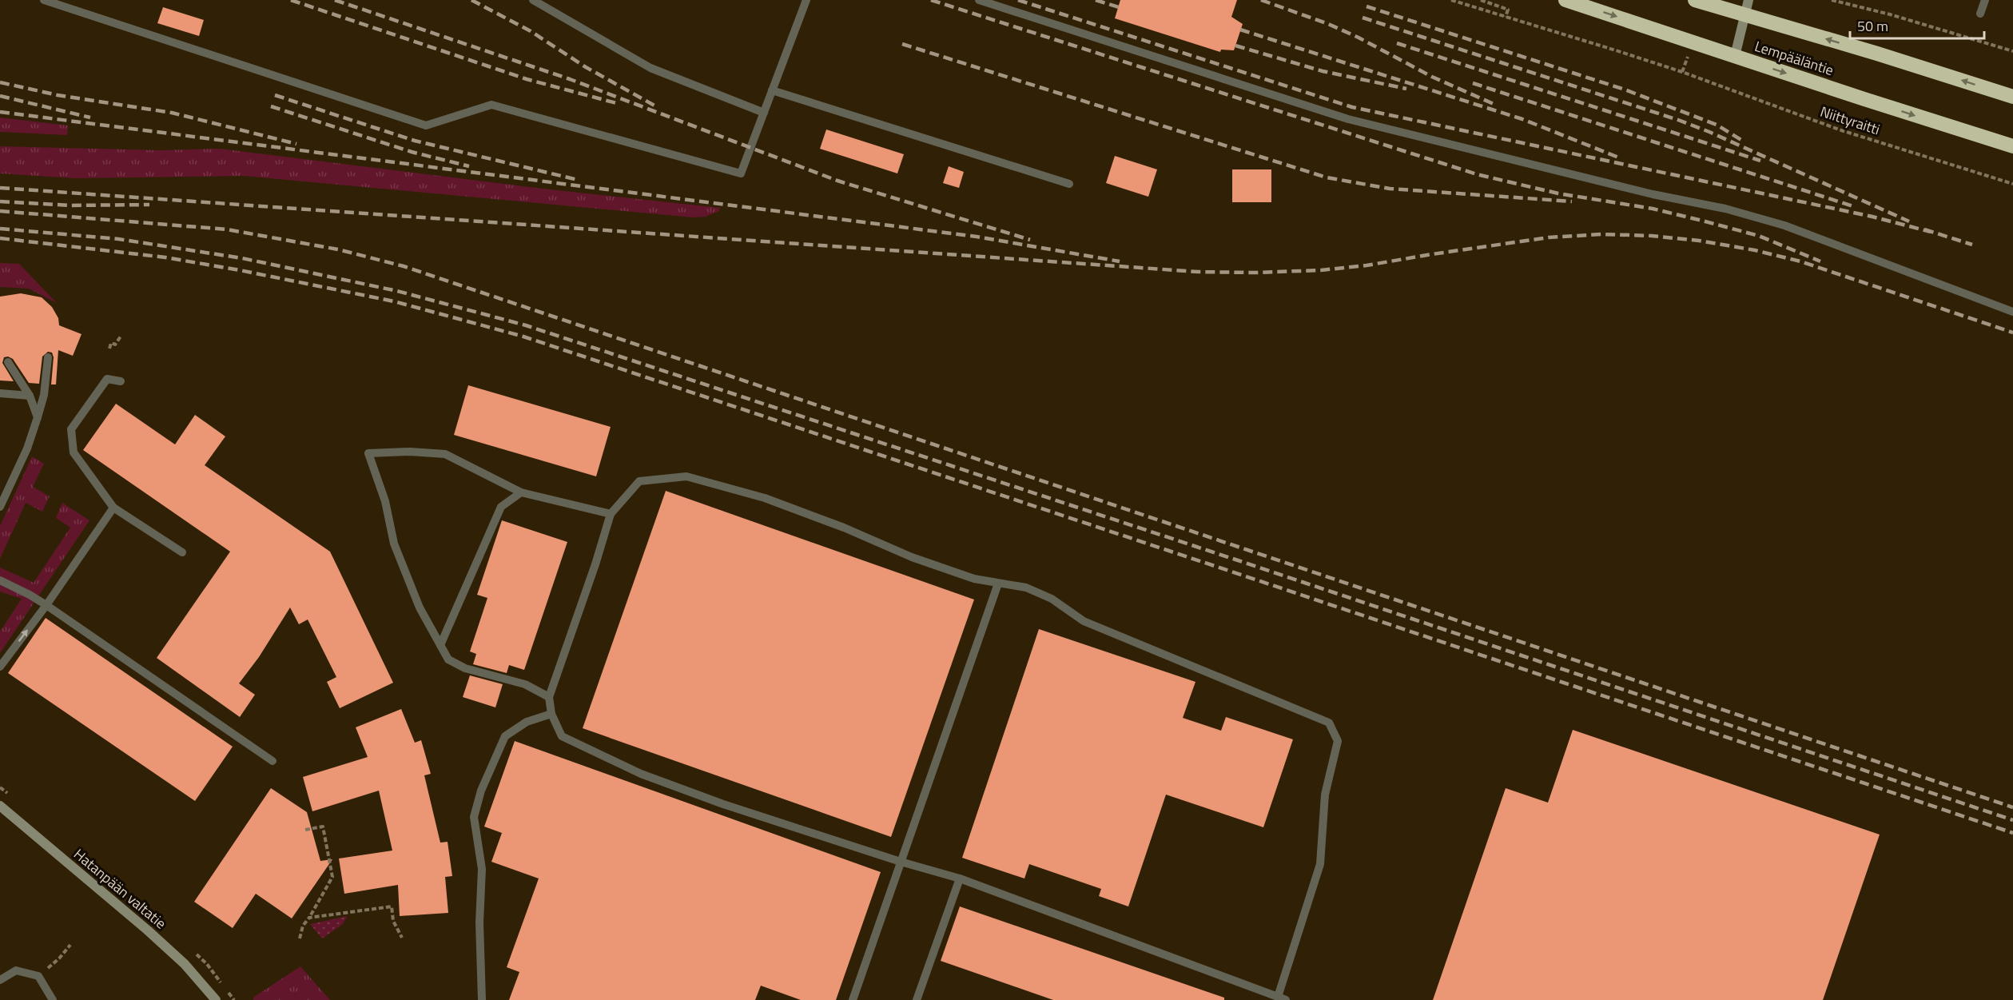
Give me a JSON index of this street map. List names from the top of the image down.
{
  "streets": {
    "highway": ["Lempääläntie"],
    "main road": ["Hatanpään valtatie"],
    "path": ["Niittyraitti"]
  },
  "scale_bar": "50 m"
}
